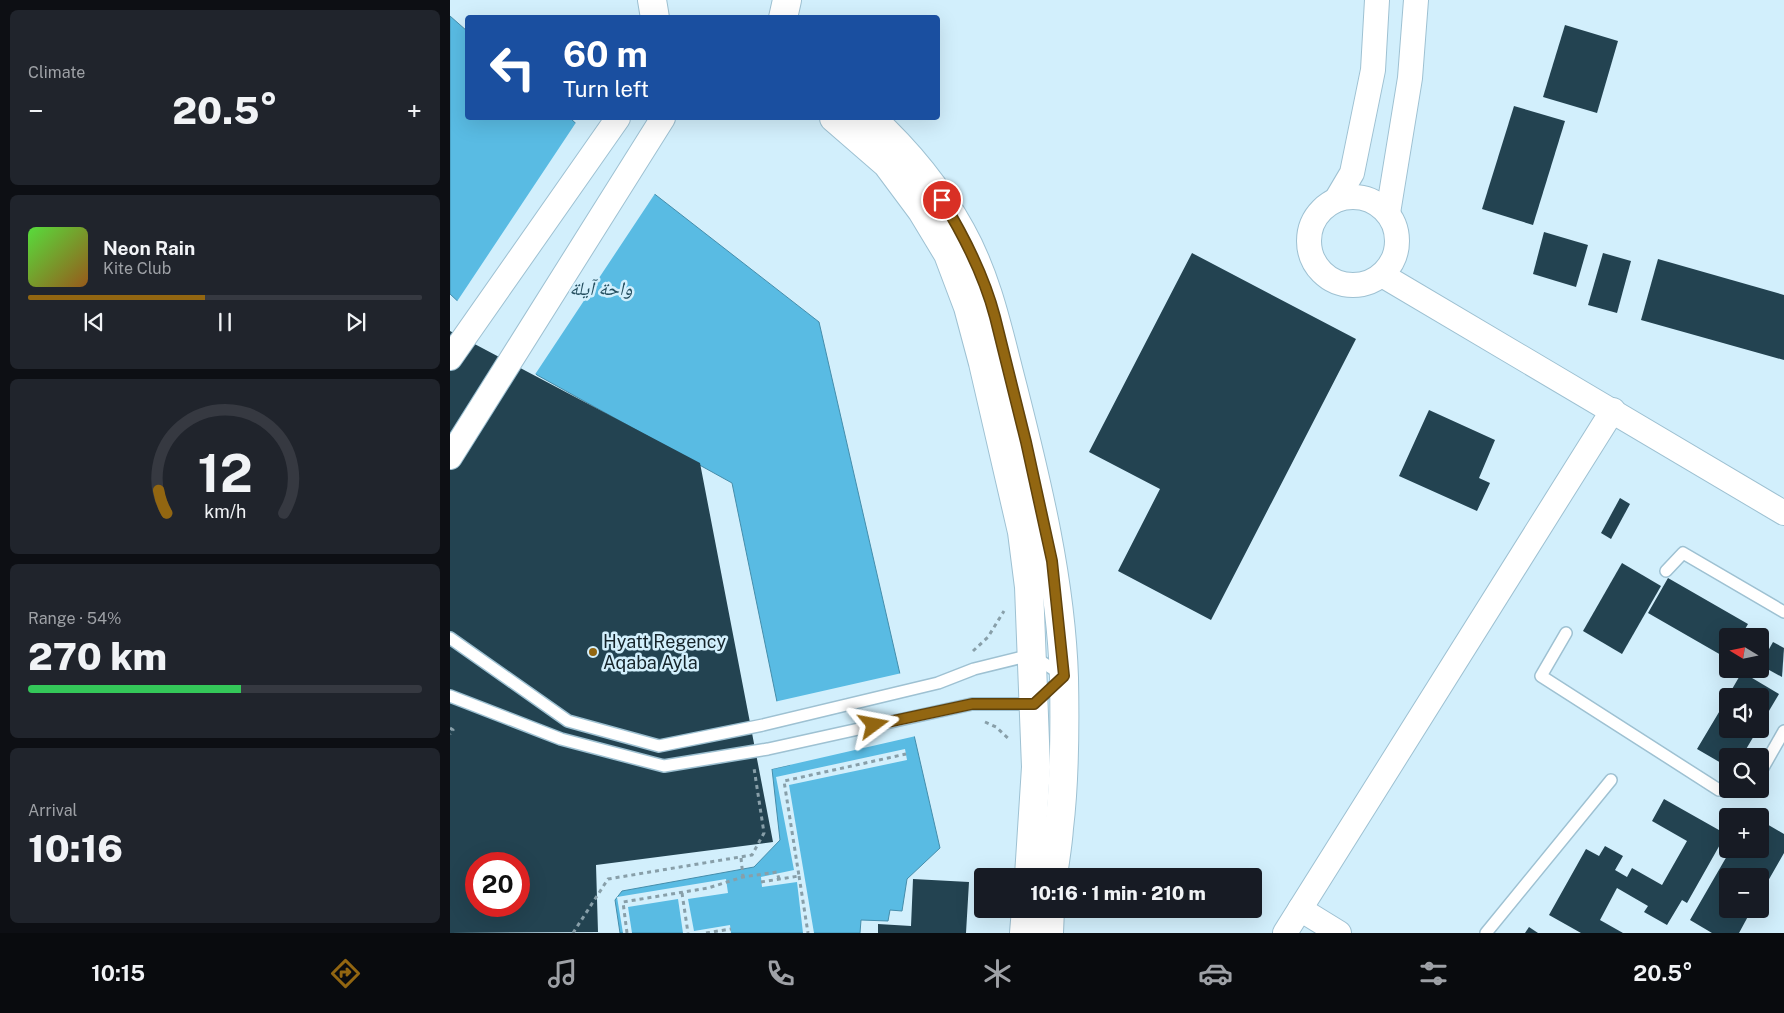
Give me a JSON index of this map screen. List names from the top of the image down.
{
  "water": ["واحة آيلة"],
  "places": ["Hyatt Regency Aqaba Ayla"],
  "north": "left",
  "page": {
    "tile": [
      "Climate",
      ["Range · 54%", "270 km"],
      ["Arrival", "10:16"]
    ],
    "turn": ["60 m", "Turn left"],
    "heat": ["−", "20.5°", "+"],
    "song": ["Neon Rain", "Kite Club"],
    "map_buttons": ["+", "−"],
    "limit": "20",
    "trip": "10:16 · 1 min · 210 m",
    "tabs": ["10:15", "20.5°"],
    "gauge": ["12", "km/h"]
  }
}
